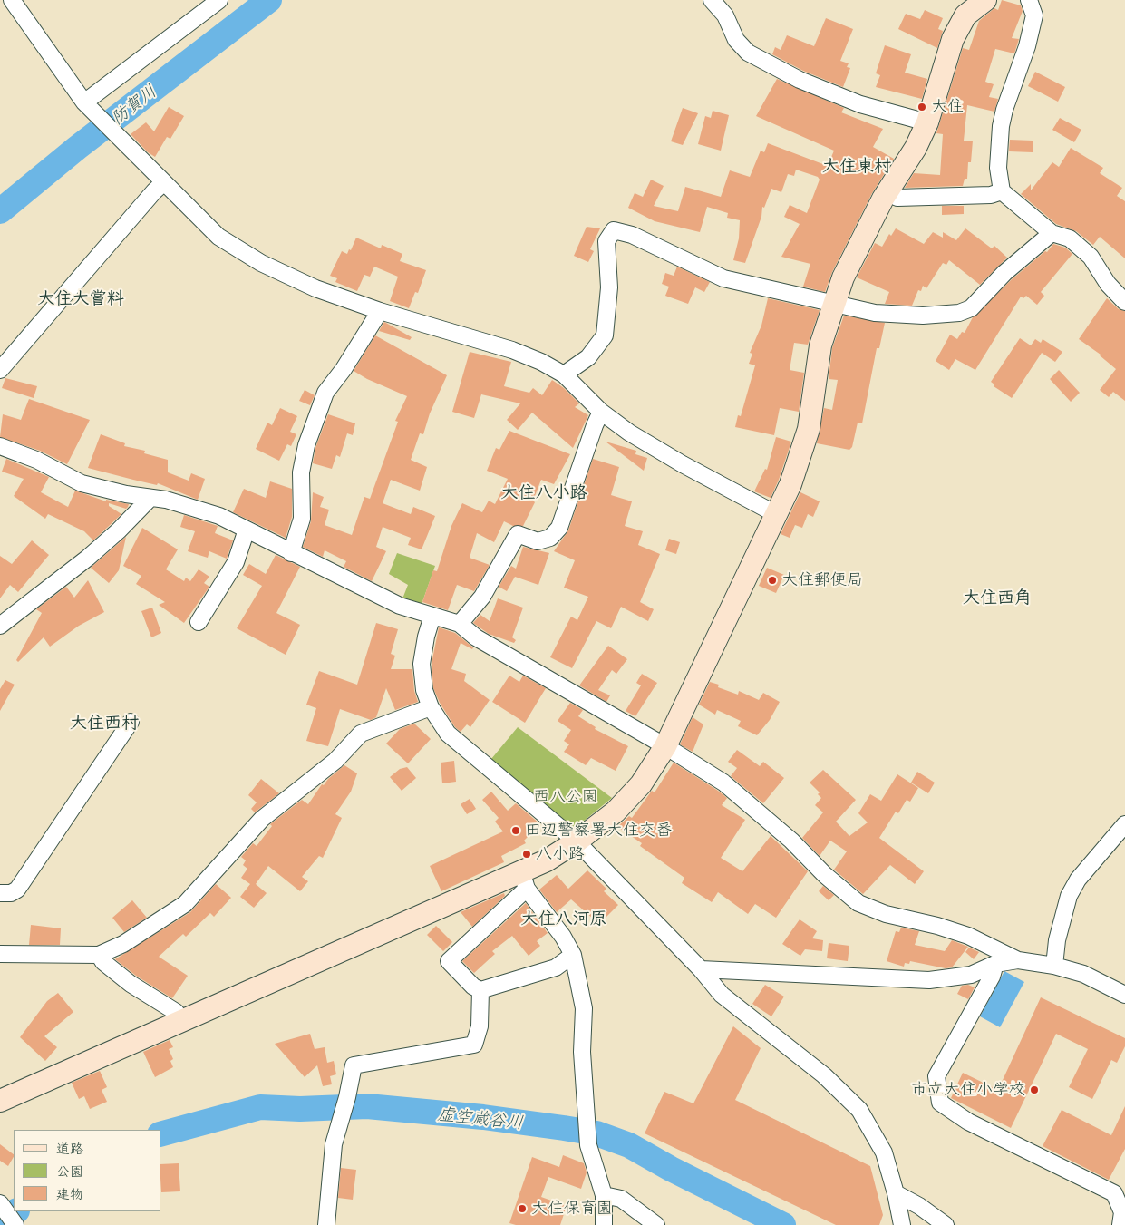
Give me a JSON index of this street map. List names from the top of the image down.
{
  "districts": [
    "大住東村",
    "大住大嘗料",
    "大住八小路",
    "大住西角",
    "大住西村",
    "大住八河原"
  ],
  "water": ["防賀川", "虚空蔵谷川"],
  "parks": ["西八公園"],
  "places": [
    "大住",
    "大住郵便局",
    "田辺警察署大住交番",
    "八小路",
    "市立大住小学校",
    "大住保育園"
  ],
  "legend": ["道路", "公園", "建物"]
}
